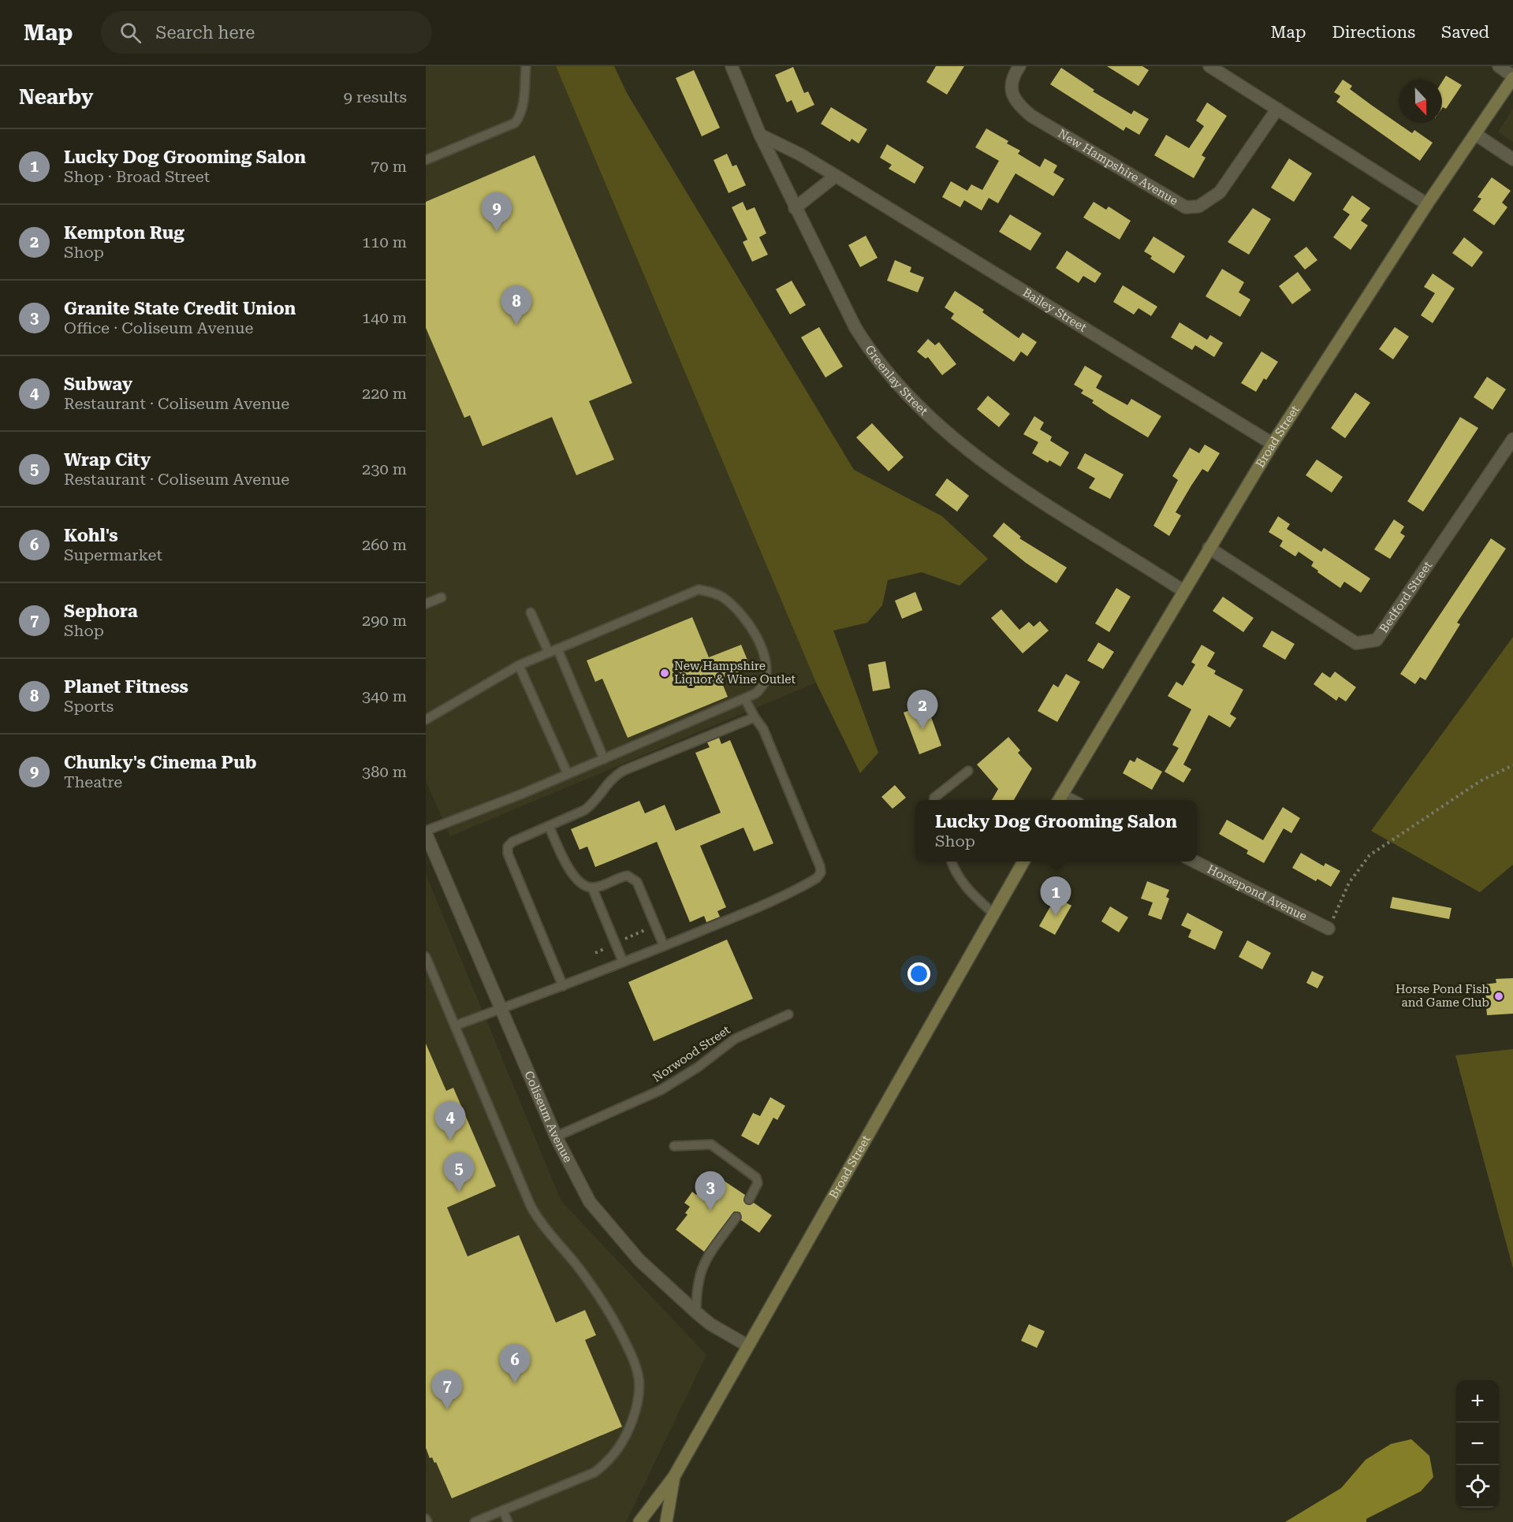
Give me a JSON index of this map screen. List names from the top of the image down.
{
  "streets": {
    "main road": ["Broad Street"],
    "street": [
      "New Hampshire Avenue",
      "Bailey Street",
      "Greenlay Street",
      "Bedford Street",
      "Horsepond Avenue",
      "Coliseum Avenue"
    ],
    "lane": ["Norwood Street"]
  },
  "crossings": [
    ["Bailey Street", "Greenlay Street"],
    ["Bailey Street", "Broad Street"],
    ["Greenlay Street", "Broad Street"],
    ["Broad Street", "Bedford Street"],
    ["Broad Street", "Coliseum Avenue"],
    ["Norwood Street", "Coliseum Avenue"]
  ],
  "places": ["New Hampshire Liquor & Wine Outlet", "Horse Pond Fish and Game Club"],
  "north": "bottom",
  "page": {
    "header": "Map",
    "search": "Search here",
    "nav": ["Map", "Directions", "Saved"],
    "heading": ["Nearby", "9 results"],
    "list": [
      {
        "mark": "1",
        "name": "Lucky Dog Grooming Salon",
        "note": "Shop · Broad Street",
        "value": "70 m"
      },
      {
        "mark": "2",
        "name": "Kempton Rug",
        "note": "Shop",
        "value": "110 m"
      },
      {
        "mark": "3",
        "name": "Granite State Credit Union",
        "note": "Office · Coliseum Avenue",
        "value": "140 m"
      },
      {
        "mark": "4",
        "name": "Subway",
        "note": "Restaurant · Coliseum Avenue",
        "value": "220 m"
      },
      {
        "mark": "5",
        "name": "Wrap City",
        "note": "Restaurant · Coliseum Avenue",
        "value": "230 m"
      },
      {
        "mark": "6",
        "name": "Kohl's",
        "note": "Supermarket",
        "value": "260 m"
      },
      {
        "mark": "7",
        "name": "Sephora",
        "note": "Shop",
        "value": "290 m"
      },
      {
        "mark": "8",
        "name": "Planet Fitness",
        "note": "Sports",
        "value": "340 m"
      },
      {
        "mark": "9",
        "name": "Chunky's Cinema Pub",
        "note": "Theatre",
        "value": "380 m"
      }
    ],
    "pins": [
      "9",
      "8",
      "2",
      "1",
      "4",
      "5",
      "3",
      "6",
      "7"
    ],
    "popup": ["Lucky Dog Grooming Salon", "Shop"],
    "map_buttons": ["+", "−"]
  }
}
